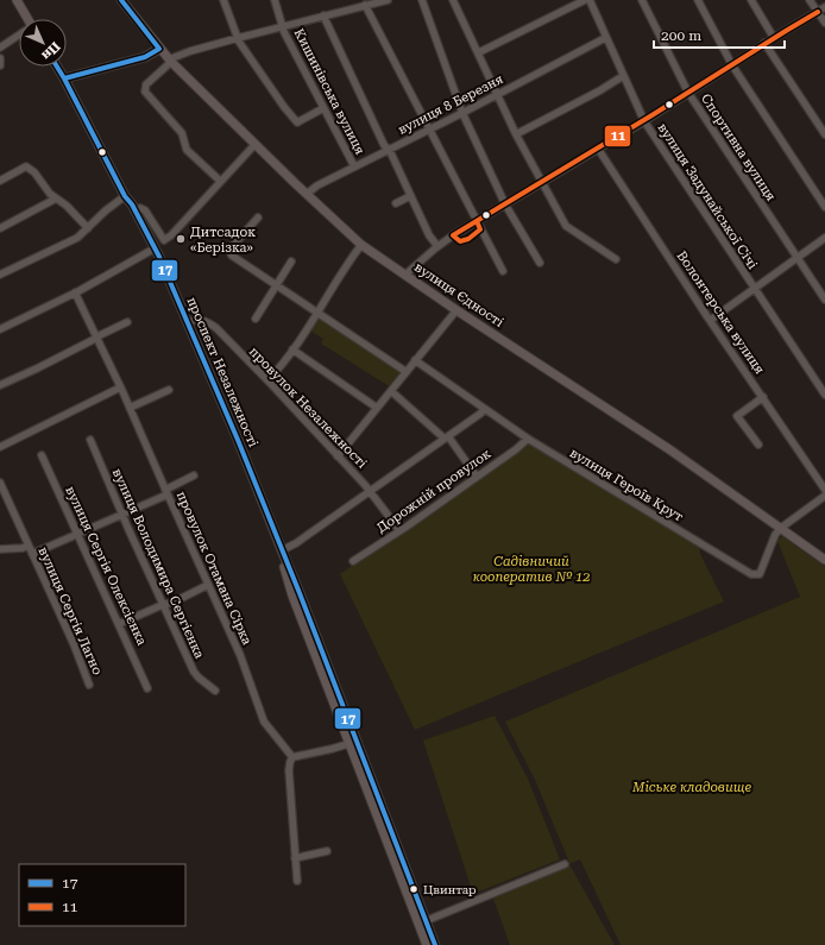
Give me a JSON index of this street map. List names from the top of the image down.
{
  "streets": {
    "main road": ["вулиця Єдності", "проспект Незалежності"],
    "street": [
      "Кишинівська вулиця",
      "вулиця 8 Березня",
      "Спортивна вулиця",
      "вулиця Задунайської Січі",
      "Волонтерська вулиця",
      "провулок Незалежності",
      "вулиця Героїв Крут",
      "Дорожній провулок",
      "вулиця Володимира Сергієнка",
      "вулиця Сергія Олексієнка",
      "провулок Отамана Сірка",
      "вулиця Сергія Лагно"
    ]
  },
  "crossings": [
    ["Кишинівська вулиця", "вулиця 8 Березня"],
    ["вулиця 8 Березня", "вулиця Задунайської Січі"],
    ["вулиця 8 Березня", "вулиця Єдності"],
    ["вулиця Єдності", "вулиця Героїв Крут"],
    ["проспект Незалежності", "провулок Незалежності"],
    ["провулок Незалежності", "Дорожній провулок"],
    ["вулиця Героїв Крут", "Дорожній провулок"]
  ],
  "parks": ["Садівничий кооператив № 12", "Міське кладовище"],
  "places": ["Дитсадок «Берізка»", "Цвинтар"],
  "lines": ["transit line 17", "transit line 11"],
  "legend": ["17", "11"],
  "scale_bar": "200 m",
  "north": "bottom right"
}
